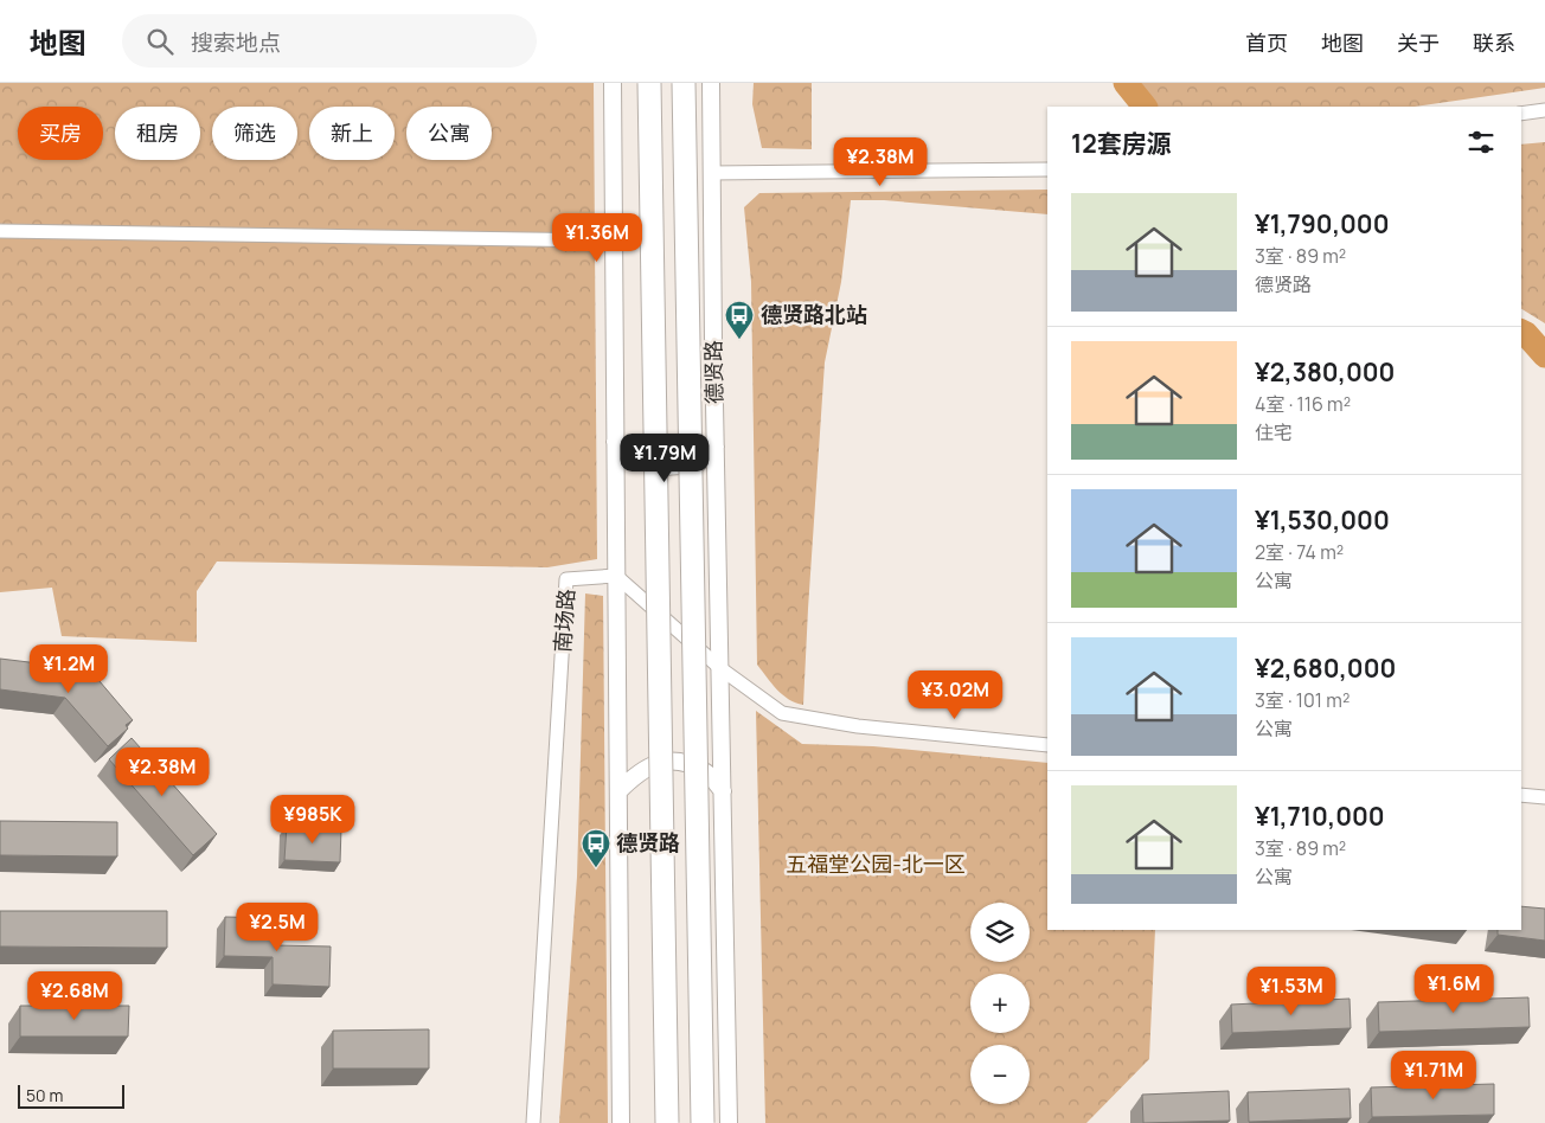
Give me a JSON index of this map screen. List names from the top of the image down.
{
  "streets": {
    "highway": ["德贤路"],
    "street": ["南场路"]
  },
  "parks": ["五福堂公园-北一区"],
  "places": {
    "bus stop": ["德贤路北站", "德贤路"]
  },
  "scale_bar": "50 m",
  "page": {
    "header": "地图",
    "search": "搜索地点",
    "nav": [
      "首页",
      "地图",
      "关于",
      "联系"
    ],
    "chip": [
      "买房",
      "租房",
      "筛选",
      "新上",
      "公寓"
    ],
    "heading": "12套房源",
    "price": [
      "¥2.38M",
      "¥1.36M",
      "¥1.79M",
      "¥1.2M",
      "¥3.02M",
      "¥2.38M",
      "¥985K",
      "¥2.5M",
      "¥1.6M",
      "¥1.53M",
      "¥2.68M",
      "¥1.71M"
    ],
    "list": [
      {
        "name": "¥1,790,000",
        "note": "3室 · 89 m² · 德贤路"
      },
      {
        "name": "¥2,380,000",
        "note": "4室 · 116 m² · 住宅"
      },
      {
        "name": "¥1,530,000",
        "note": "2室 · 74 m² · 公寓"
      },
      {
        "name": "¥2,680,000",
        "note": "3室 · 101 m² · 公寓"
      },
      {
        "name": "¥1,710,000",
        "note": "3室 · 89 m² · 公寓"
      }
    ],
    "map_buttons": ["+", "−"],
    "scale": "50 m"
  }
}
